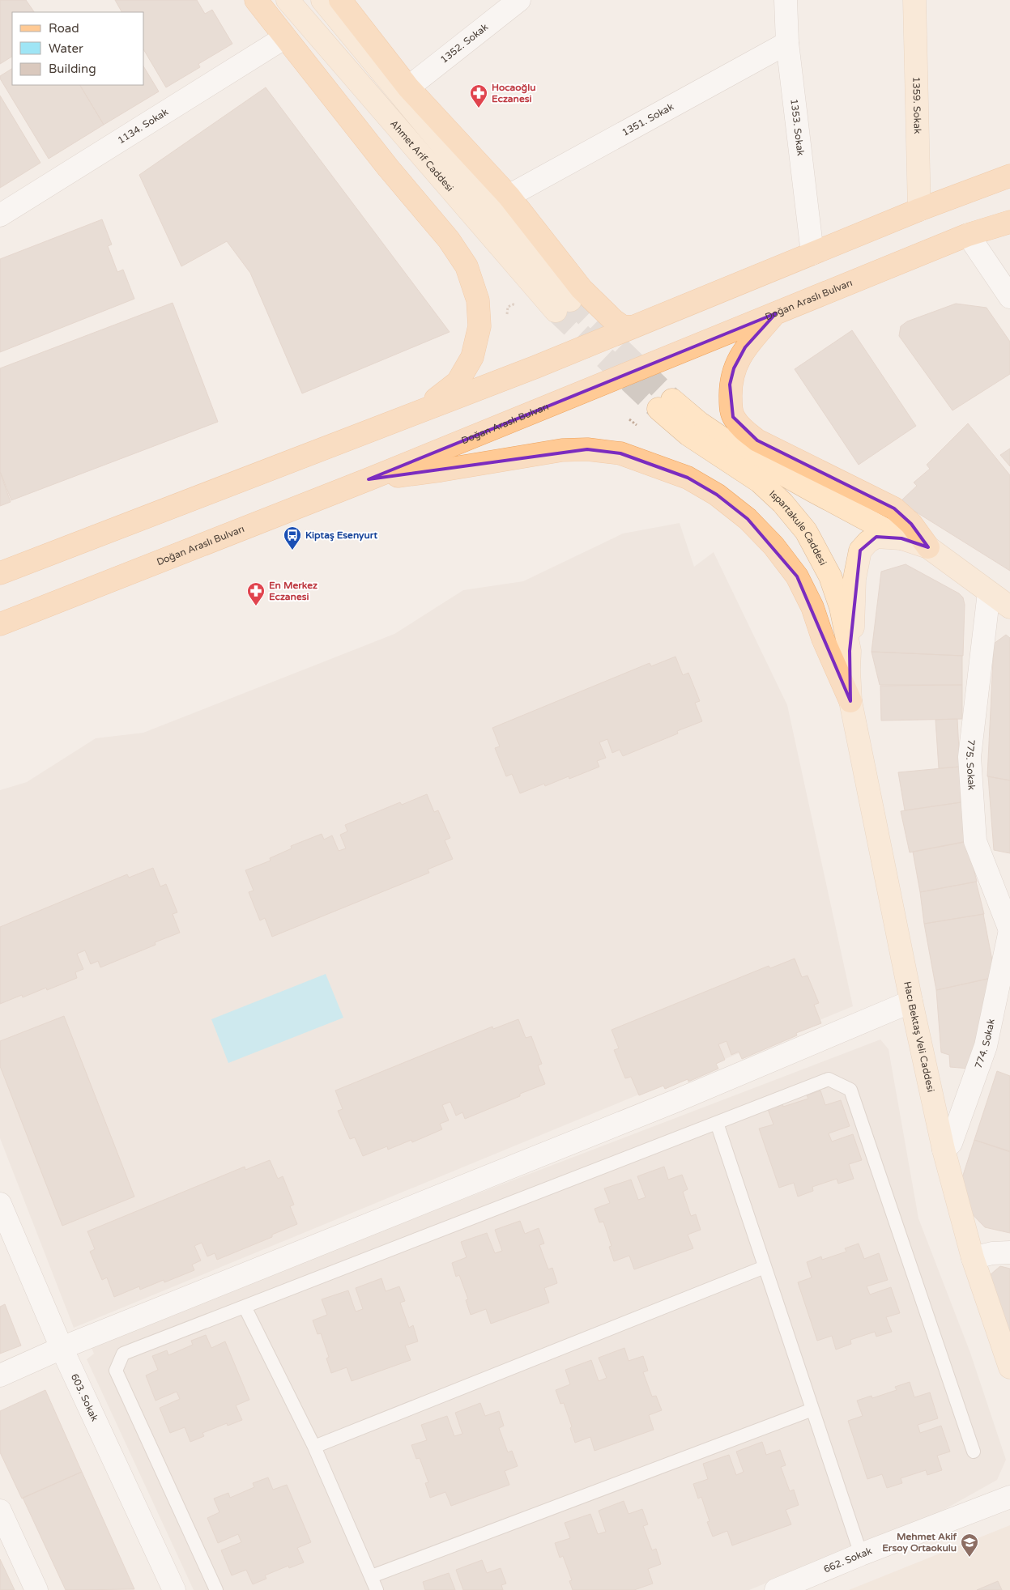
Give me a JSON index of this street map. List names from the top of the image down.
{
  "streets": {
    "main road": ["Doğan Araslı Bulvarı"],
    "street": [
      "1352. Sokak",
      "1359. Sokak",
      "1351. Sokak",
      "1134. Sokak",
      "1353. Sokak",
      "Ahmet Arif Caddesi",
      "Ispartakule Caddesi",
      "775. Sokak",
      "Hacı Bektaş Veli Caddesi",
      "774. Sokak",
      "603. Sokak",
      "662. Sokak"
    ]
  },
  "crossings": [
    ["1351. Sokak", "1353. Sokak"],
    ["Ispartakule Caddesi", "Hacı Bektaş Veli Caddesi"],
    ["775. Sokak", "774. Sokak"],
    ["Hacı Bektaş Veli Caddesi", "774. Sokak"]
  ],
  "places": {
    "pharmacy": ["Hocaoğlu Eczanesi", "En Merkez Eczanesi"],
    "bus stop": ["Kiptaş Esenyurt"],
    "school or university": ["Mehmet Akif Ersoy Ortaokulu"]
  },
  "legend": ["Road", "Water", "Building"]
}
